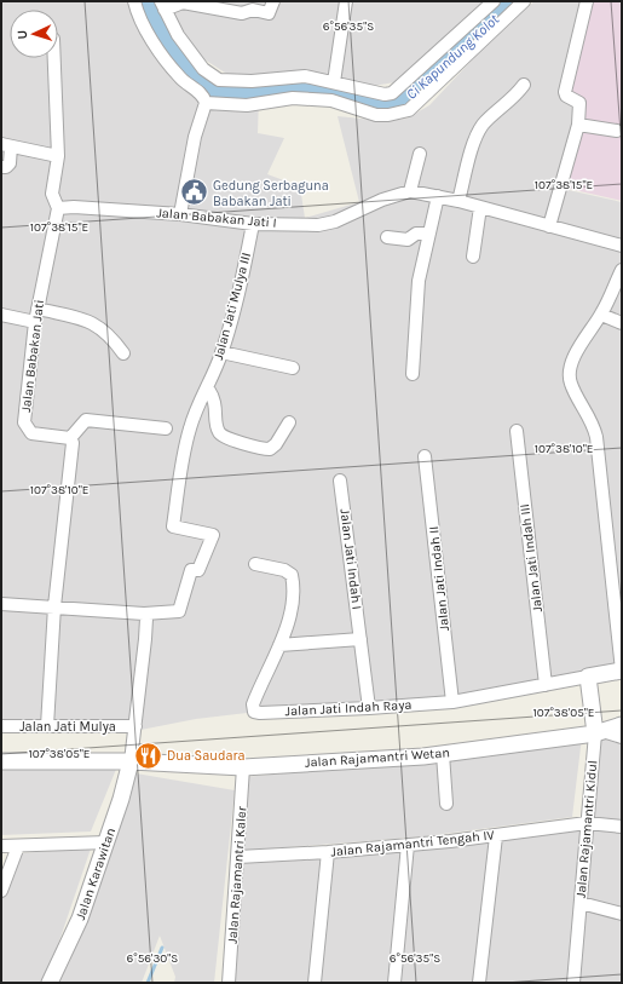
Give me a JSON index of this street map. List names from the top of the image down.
{
  "streets": {
    "street": [
      "Jalan Babakan Jati I",
      "Jalan Jati Mulya III",
      "Jalan Babakan Jati",
      "Jalan Jati Indah III",
      "Jalan Jati Indah I",
      "Jalan Jati Indah II",
      "Jalan Jati Indah Raya",
      "Jalan Jati Mulya",
      "Jalan Rajamantri Wetan",
      "Jalan Rajamantri Kidul",
      "Jalan Rajamantri Tengah IV",
      "Jalan Karawitan",
      "Jalan Rajamantri Kaler"
    ]
  },
  "crossings": [
    ["Jalan Babakan Jati I", "Jalan Jati Mulya III"],
    ["Jalan Babakan Jati I", "Jalan Babakan Jati"],
    ["Jalan Jati Indah III", "Jalan Jati Indah Raya"],
    ["Jalan Jati Indah I", "Jalan Jati Indah Raya"],
    ["Jalan Jati Indah II", "Jalan Jati Indah Raya"],
    ["Jalan Jati Indah Raya", "Jalan Rajamantri Kidul"],
    ["Jalan Rajamantri Wetan", "Jalan Rajamantri Kidul"],
    ["Jalan Rajamantri Wetan", "Jalan Karawitan"],
    ["Jalan Rajamantri Wetan", "Jalan Rajamantri Kaler"],
    ["Jalan Rajamantri Kidul", "Jalan Rajamantri Tengah IV"],
    ["Jalan Rajamantri Tengah IV", "Jalan Rajamantri Kaler"]
  ],
  "water": ["Ci Kapundung Kolot"],
  "places": {
    "public building": ["Gedung Serbaguna Babakan Jati"],
    "restaurant": ["Dua Saudara"]
  },
  "north": "left",
  "coordinates": [
    "6°56'35\"S",
    "107°38'15\"E",
    "107°38'10\"E",
    "107°38'05\"E",
    "6°56'30\"S"
  ]
}
